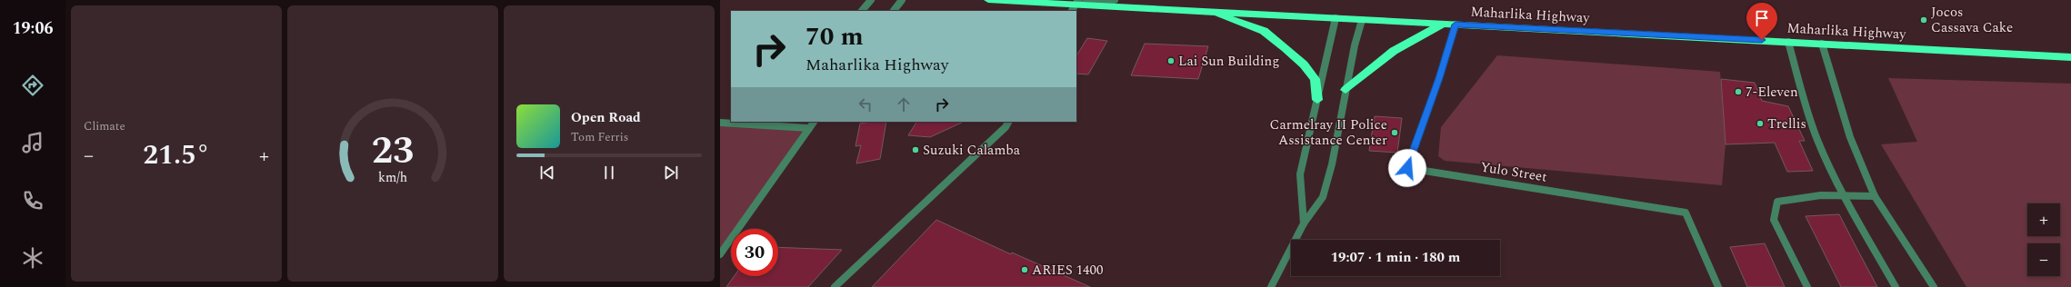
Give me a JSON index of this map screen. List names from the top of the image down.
{
  "streets": {
    "highway": ["Maharlika Highway"],
    "street": ["Yulo Street"]
  },
  "crossings": [
    ["Maharlika Highway", "Yulo Street"]
  ],
  "places": [
    "Jocos Cassava Cake",
    "Lai Sun Building",
    "7-Eleven",
    "Trellis",
    "Carmelray II Police Assistance Center",
    "Suzuki Calamba",
    "ARIES 1400"
  ],
  "page": {
    "tabs": "19:06",
    "tile": "Climate",
    "turn": ["70 m", "Maharlika Highway"],
    "song": ["Open Road", "Tom Ferris"],
    "heat": ["−", "21.5°", "+"],
    "map_buttons": ["+", "−"],
    "limit": "30",
    "trip": "19:07 · 1 min · 180 m",
    "gauge": ["23", "km/h"]
  }
}
